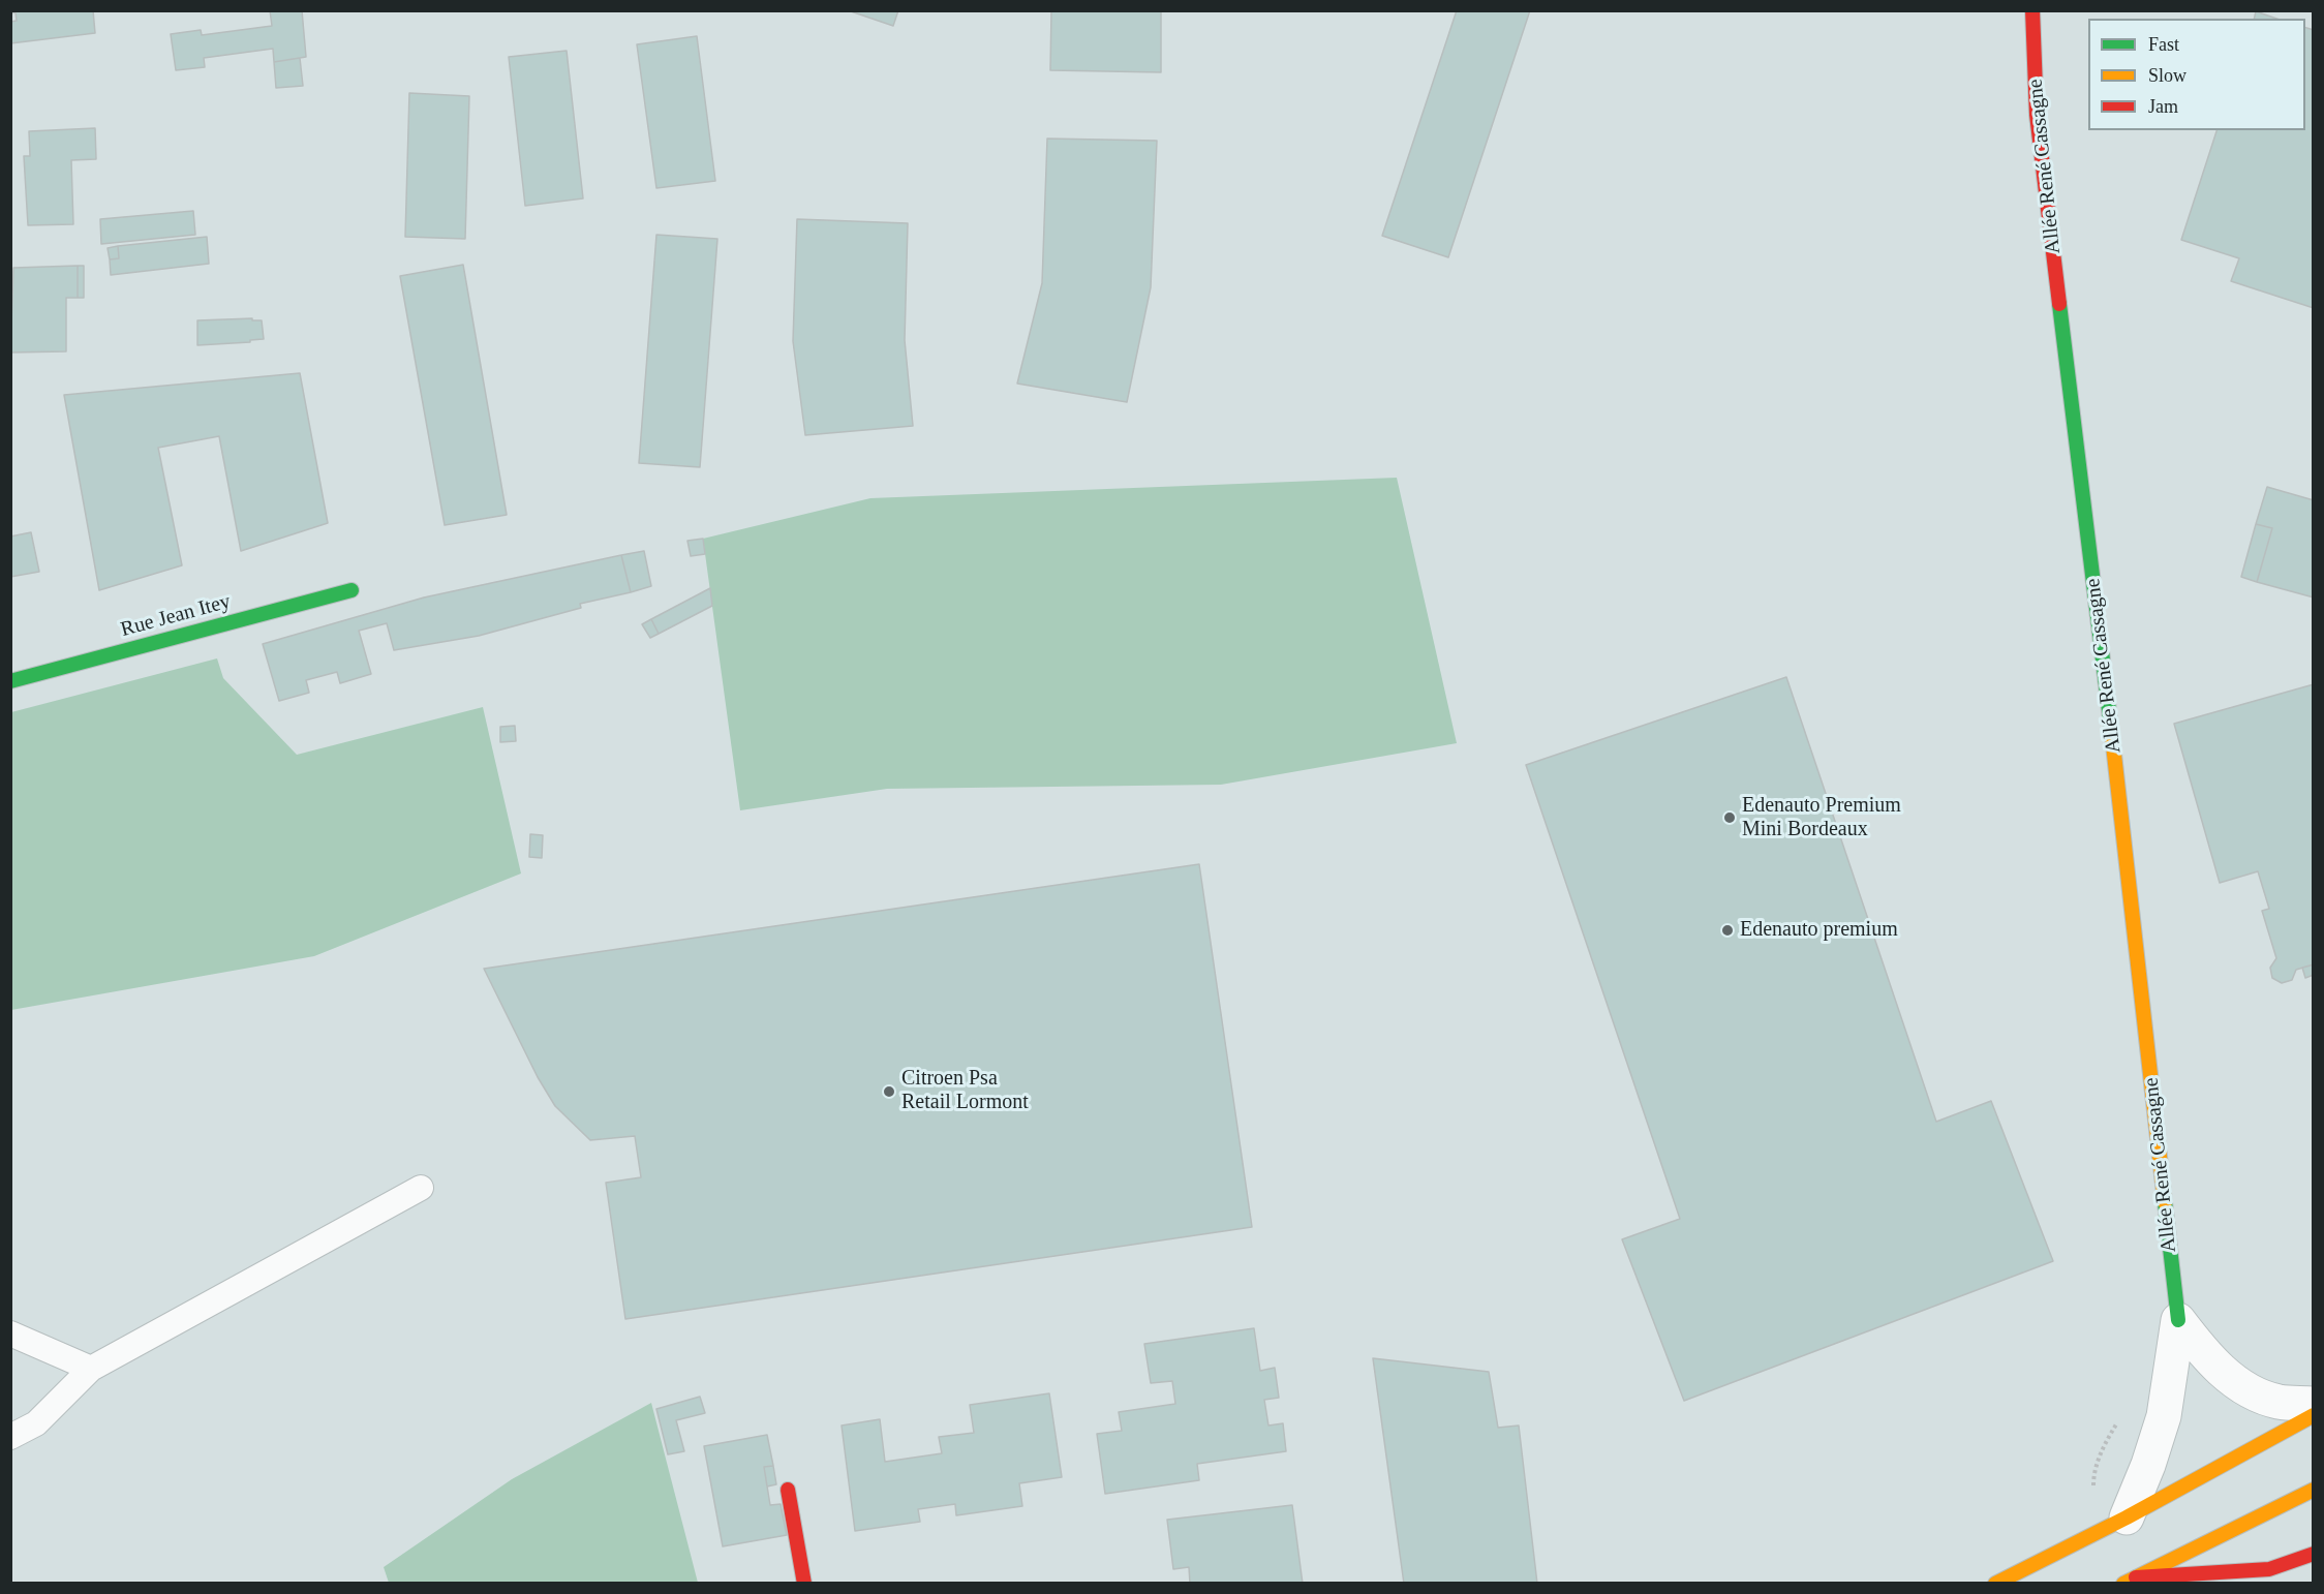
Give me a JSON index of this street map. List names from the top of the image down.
{
  "streets": {
    "street": ["Allée René Cassagne", "Rue Jean Itey"]
  },
  "places": ["Edenauto Premium Mini Bordeaux", "Edenauto premium", "Citroen Psa Retail Lormont"],
  "legend": ["Fast", "Slow", "Jam"]
}
